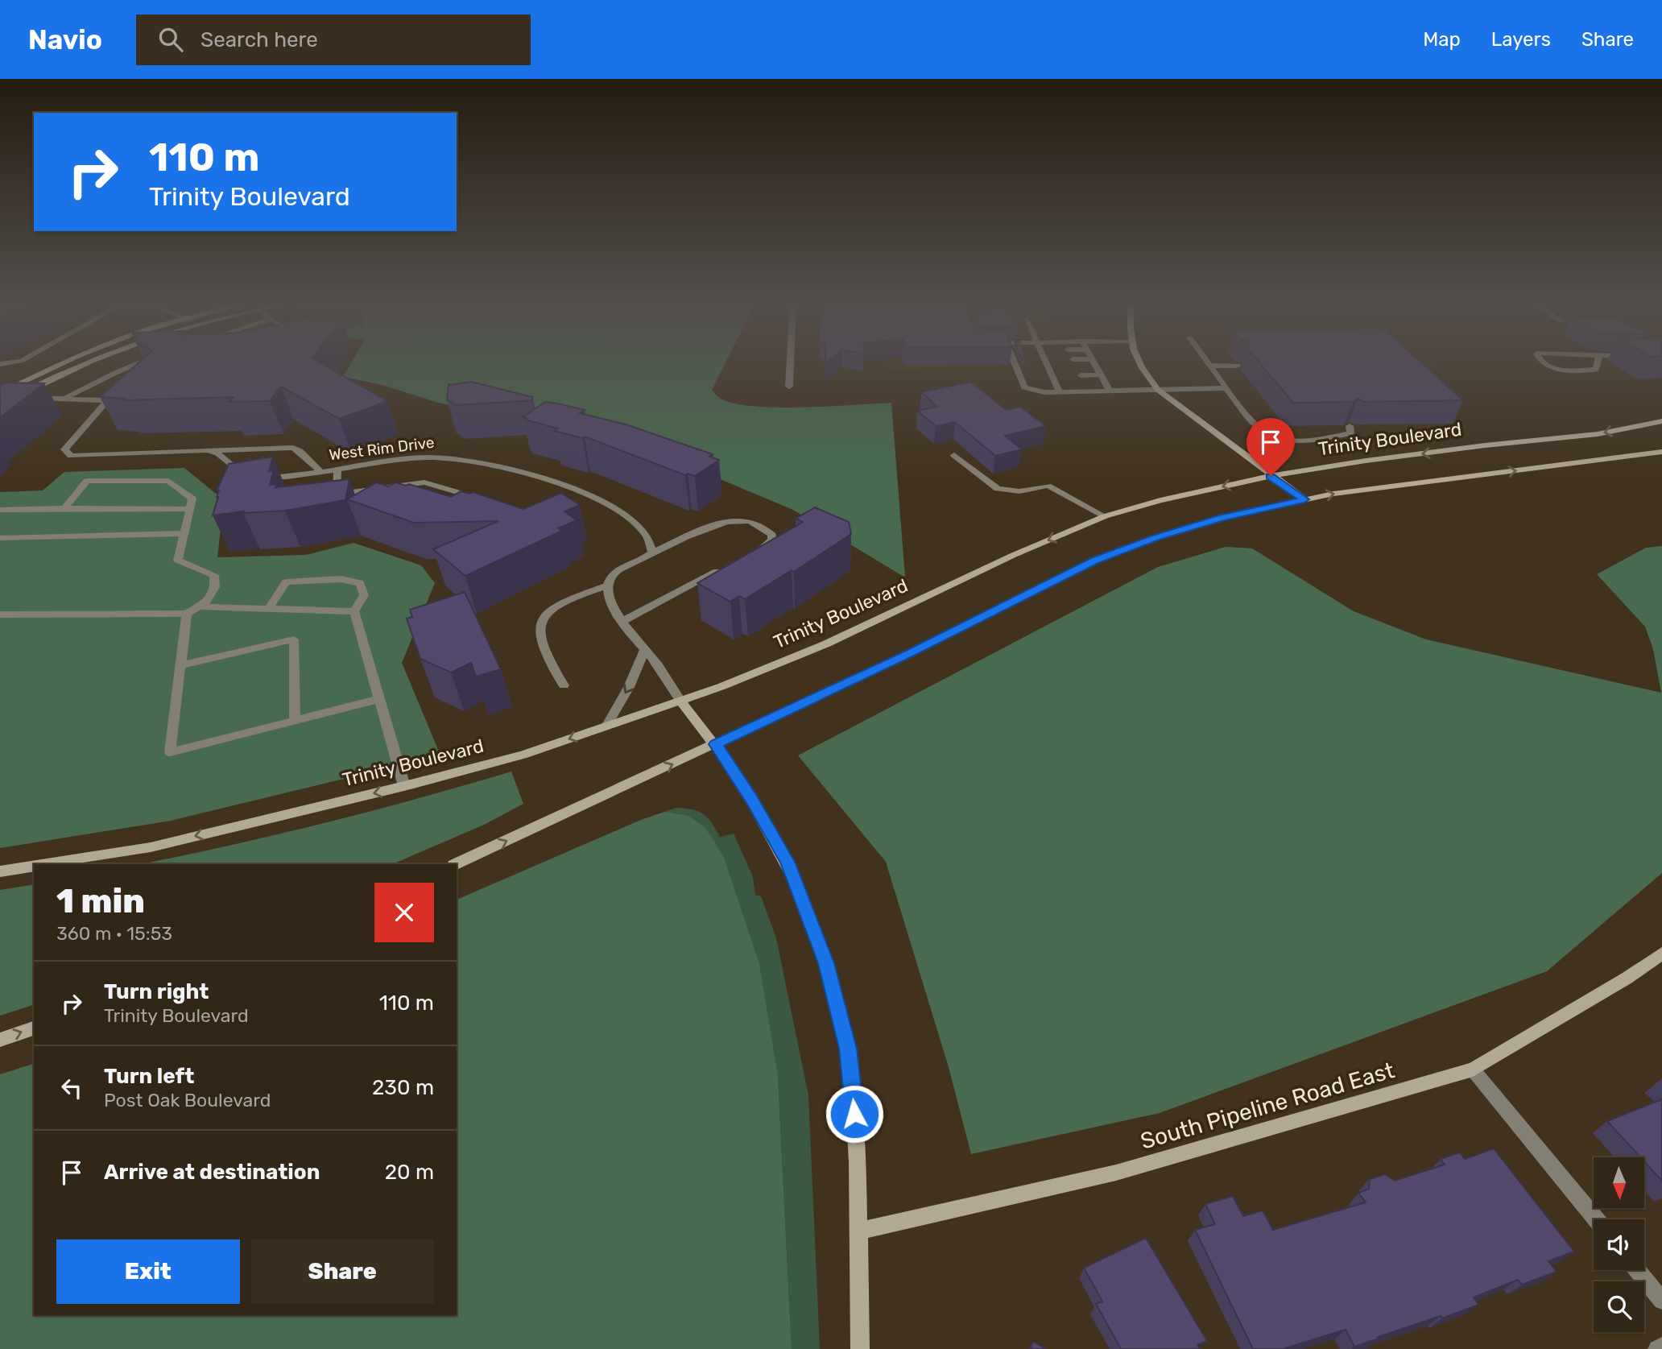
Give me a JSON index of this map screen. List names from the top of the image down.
{
  "streets": {
    "main road": ["Trinity Boulevard", "South Pipeline Road East"],
    "street": ["West Rim Drive"]
  },
  "north": "bottom",
  "page": {
    "header": "Navio",
    "search": "Search here",
    "nav": ["Map", "Layers", "Share"],
    "turn": ["110 m", "Trinity Boulevard"],
    "heading": ["1 min", "360 m · 15:53"],
    "list": [
      {
        "name": "Turn right",
        "note": "Trinity Boulevard",
        "value": "110 m"
      },
      {
        "name": "Turn left",
        "note": "Post Oak Boulevard",
        "value": "230 m"
      },
      {
        "name": "Arrive at destination",
        "value": "20 m"
      }
    ],
    "buttons": ["Exit", "Share"]
  }
}
